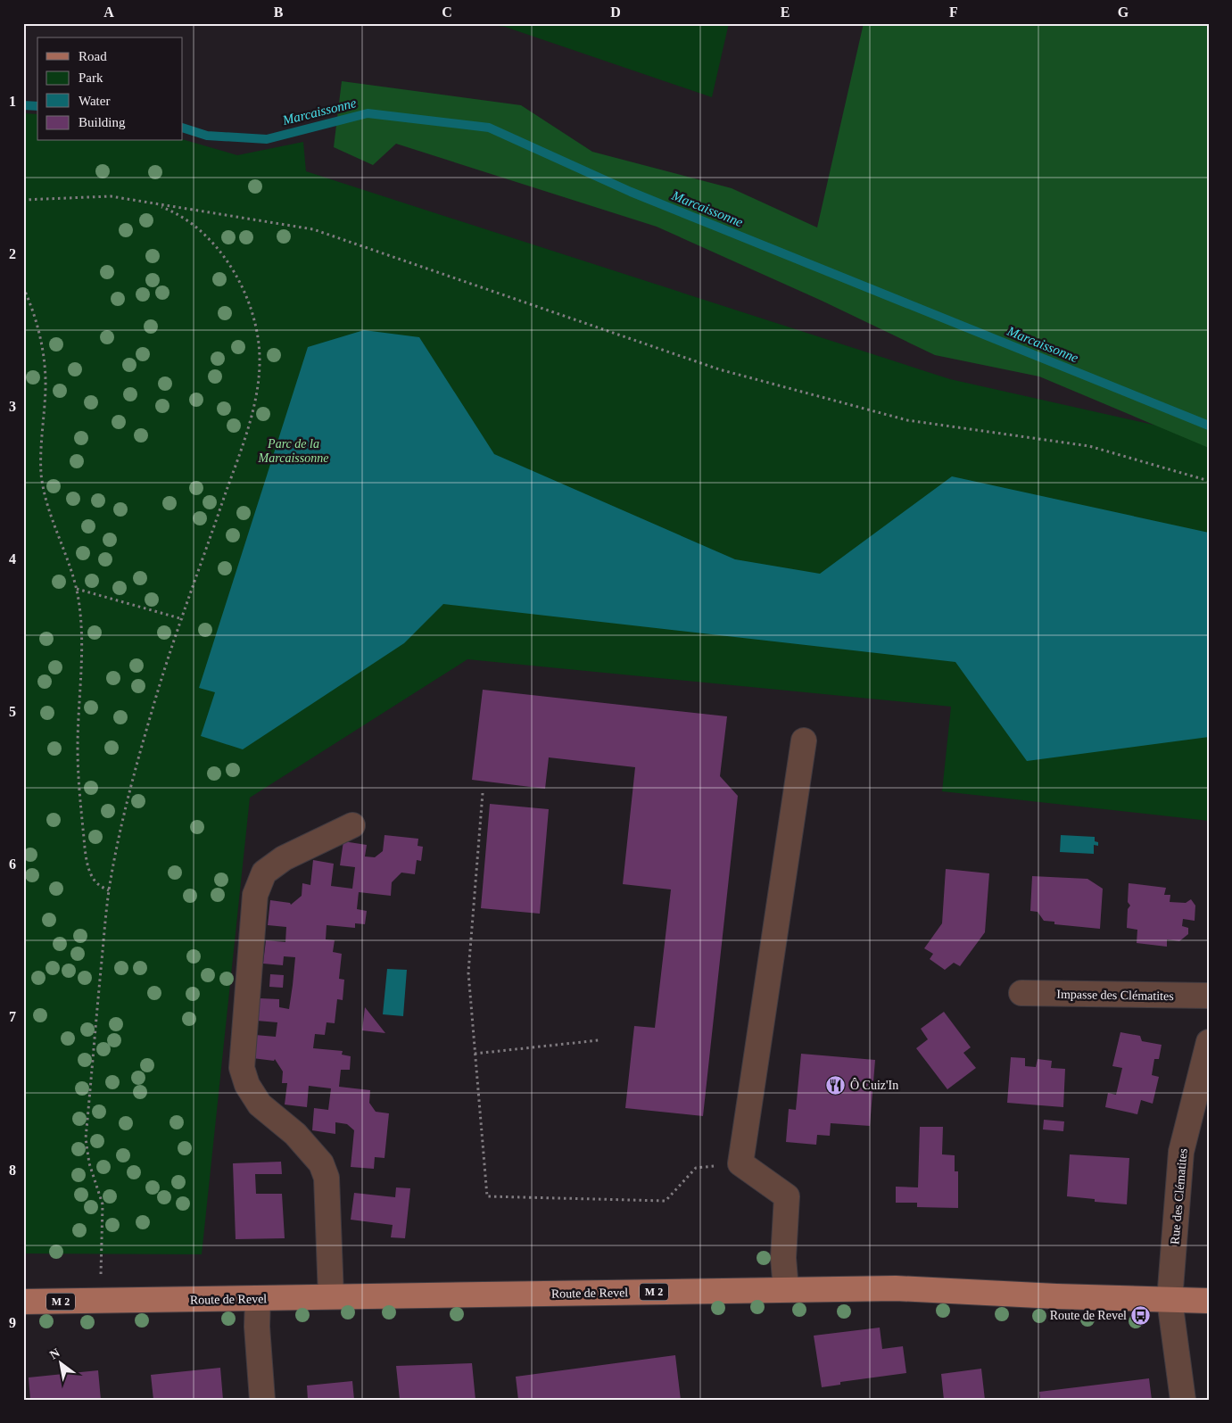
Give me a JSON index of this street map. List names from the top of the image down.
{
  "streets": {
    "main road": ["M 2", "Route de Revel"],
    "street": ["Impasse des Clématites", "Rue des Clématites"]
  },
  "crossings": [
    ["Rue des Clématites", "Route de Revel"]
  ],
  "water": ["Marcaissonne"],
  "parks": ["Parc de la Marcaissonne"],
  "places": {
    "restaurant": ["Ô Cuiz'In"],
    "bus stop": ["Route de Revel"]
  },
  "legend": [
    "Road",
    "Park",
    "Water",
    "Building"
  ],
  "north": "top left",
  "grid": {
    "columns": [
      "A",
      "B",
      "C",
      "D",
      "E",
      "F",
      "G"
    ],
    "rows": [
      "1",
      "2",
      "3",
      "4",
      "5",
      "6",
      "7",
      "8",
      "9"
    ]
  }
}
